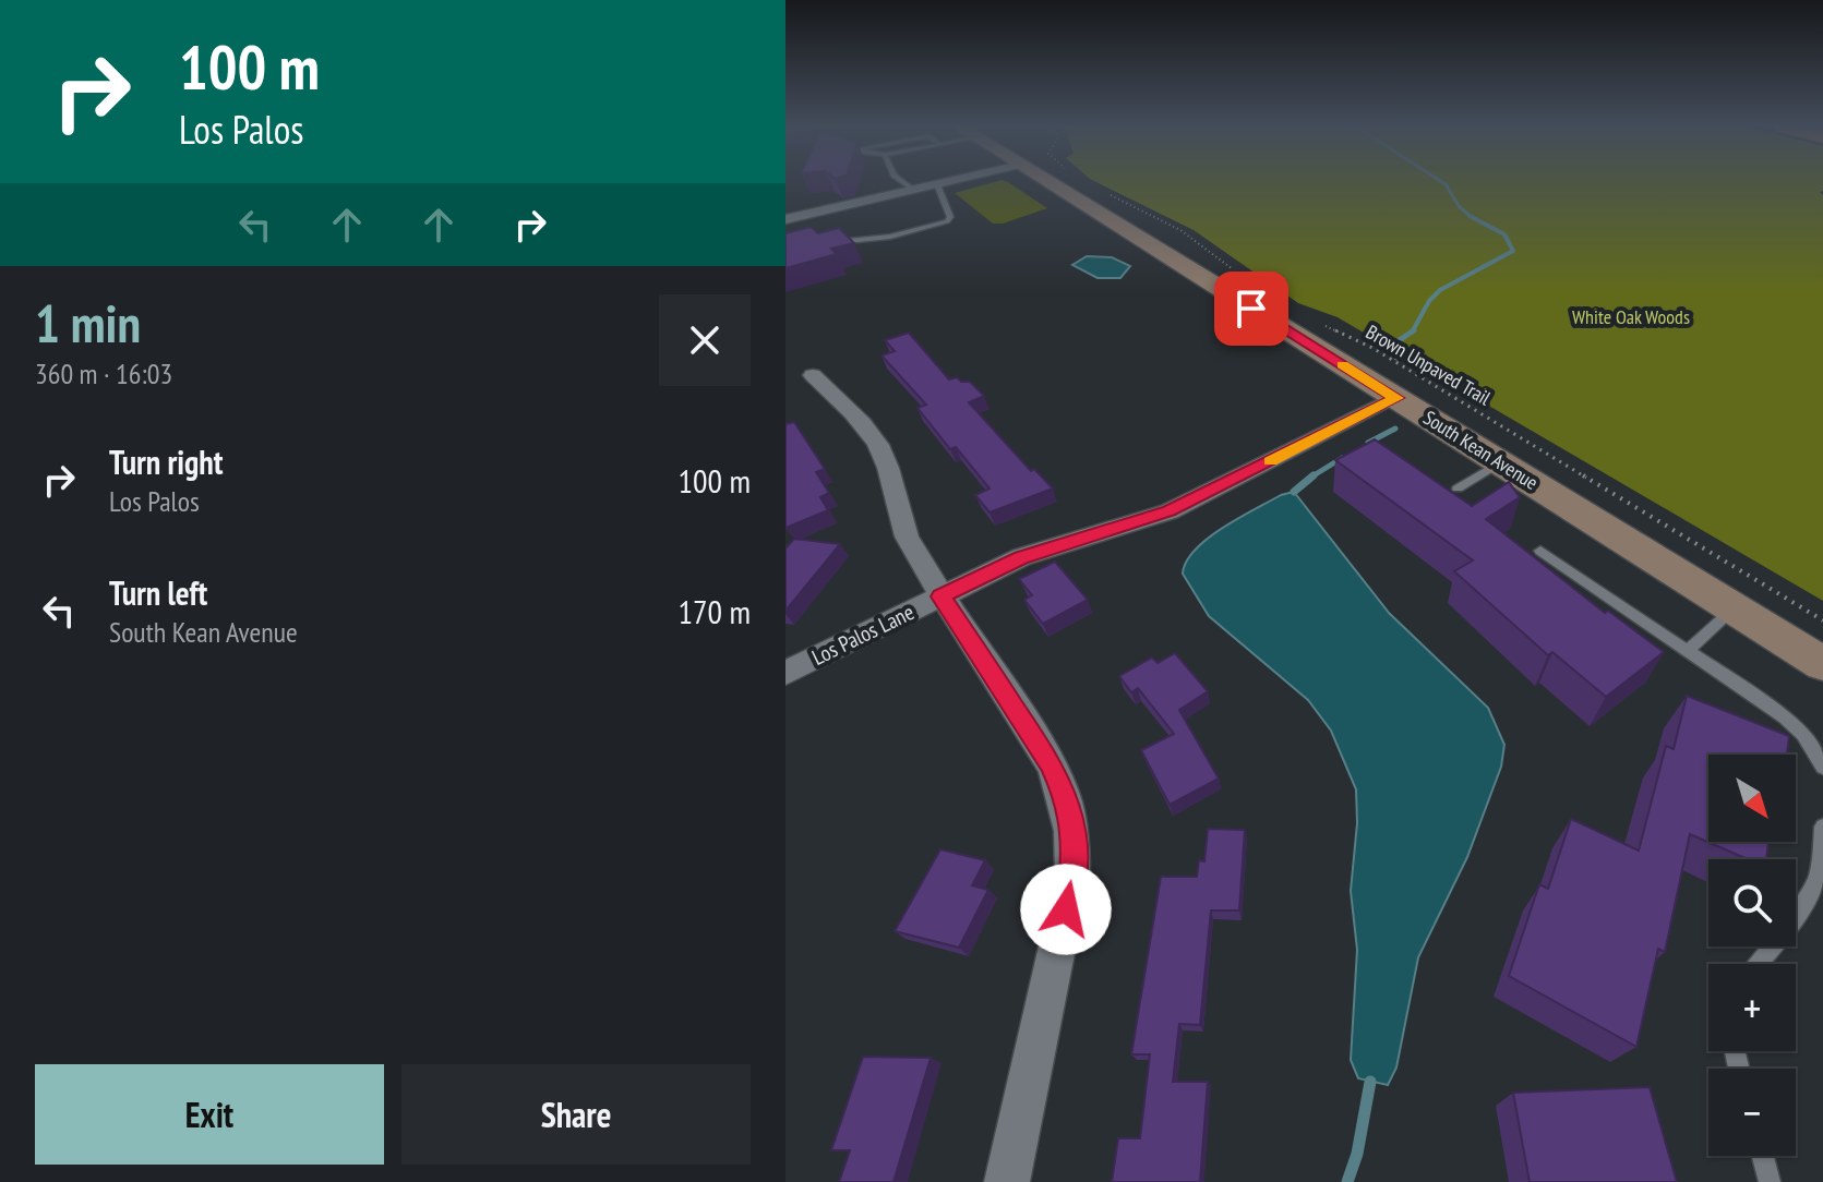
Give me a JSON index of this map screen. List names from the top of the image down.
{
  "streets": {
    "street": ["South Kean Avenue", "Los Palos Lane"],
    "path": ["Brown Unpaved Trail"]
  },
  "crossings": [
    ["South Kean Avenue", "Los Palos Lane"]
  ],
  "parks": ["White Oak Woods"],
  "north": "bottom right",
  "page": {
    "turn": ["100 m", "Los Palos"],
    "heading": ["1 min", "360 m · 16:03"],
    "list": [
      {
        "name": "Turn right",
        "note": "Los Palos",
        "value": "100 m"
      },
      {
        "name": "Turn left",
        "note": "South Kean Avenue",
        "value": "170 m"
      }
    ],
    "map_buttons": ["+", "−"],
    "buttons": ["Exit", "Share"]
  }
}
